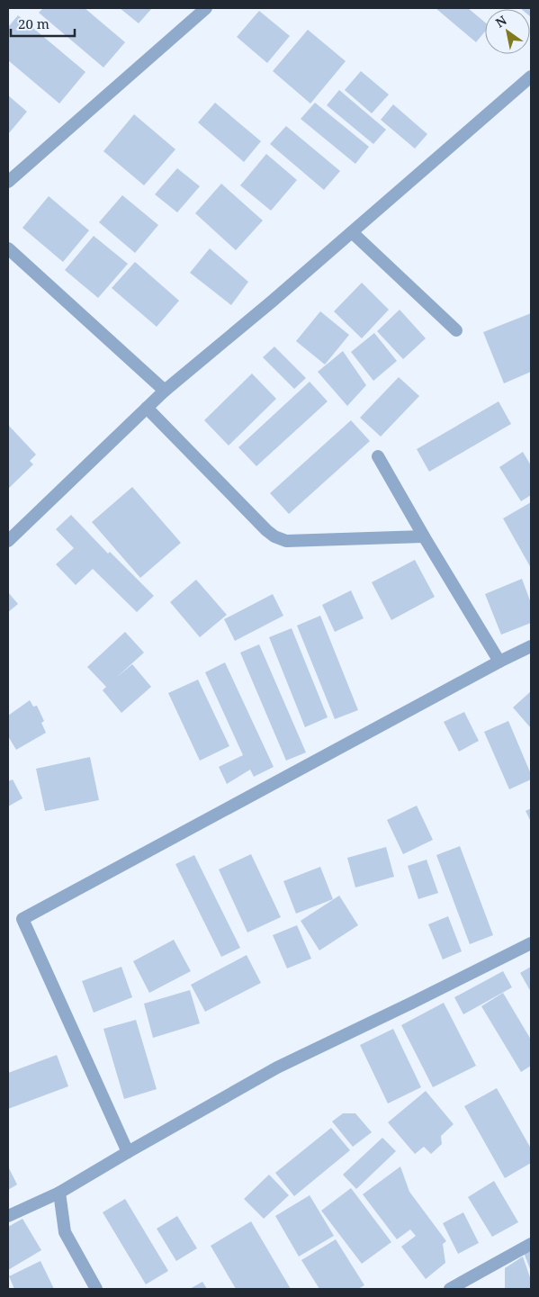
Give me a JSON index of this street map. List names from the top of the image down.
{
  "scale_bar": "20 m",
  "north": "top left"
}
